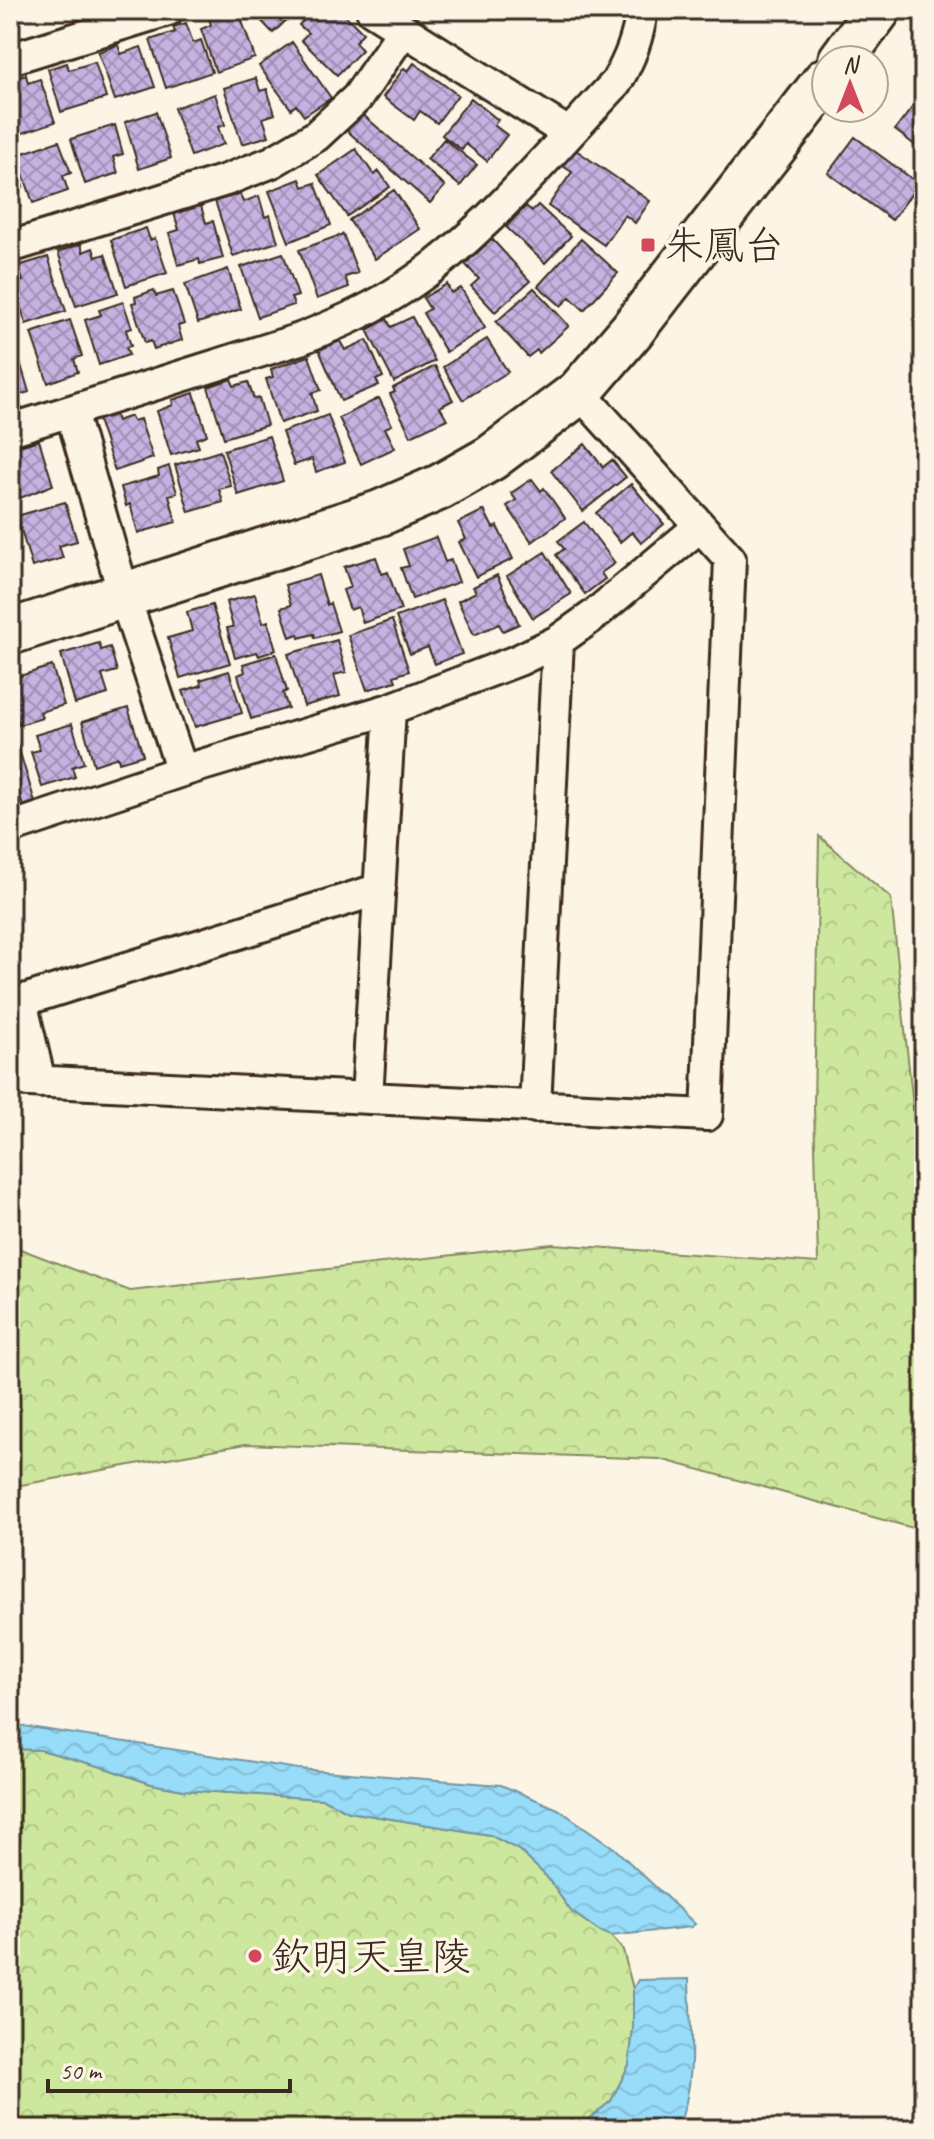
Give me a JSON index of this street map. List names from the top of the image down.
{
  "places": {
    "transit": ["朱鳳台"],
    "other": ["欽明天皇陵"]
  },
  "scale_bar": "50 m",
  "north": "top"
}
